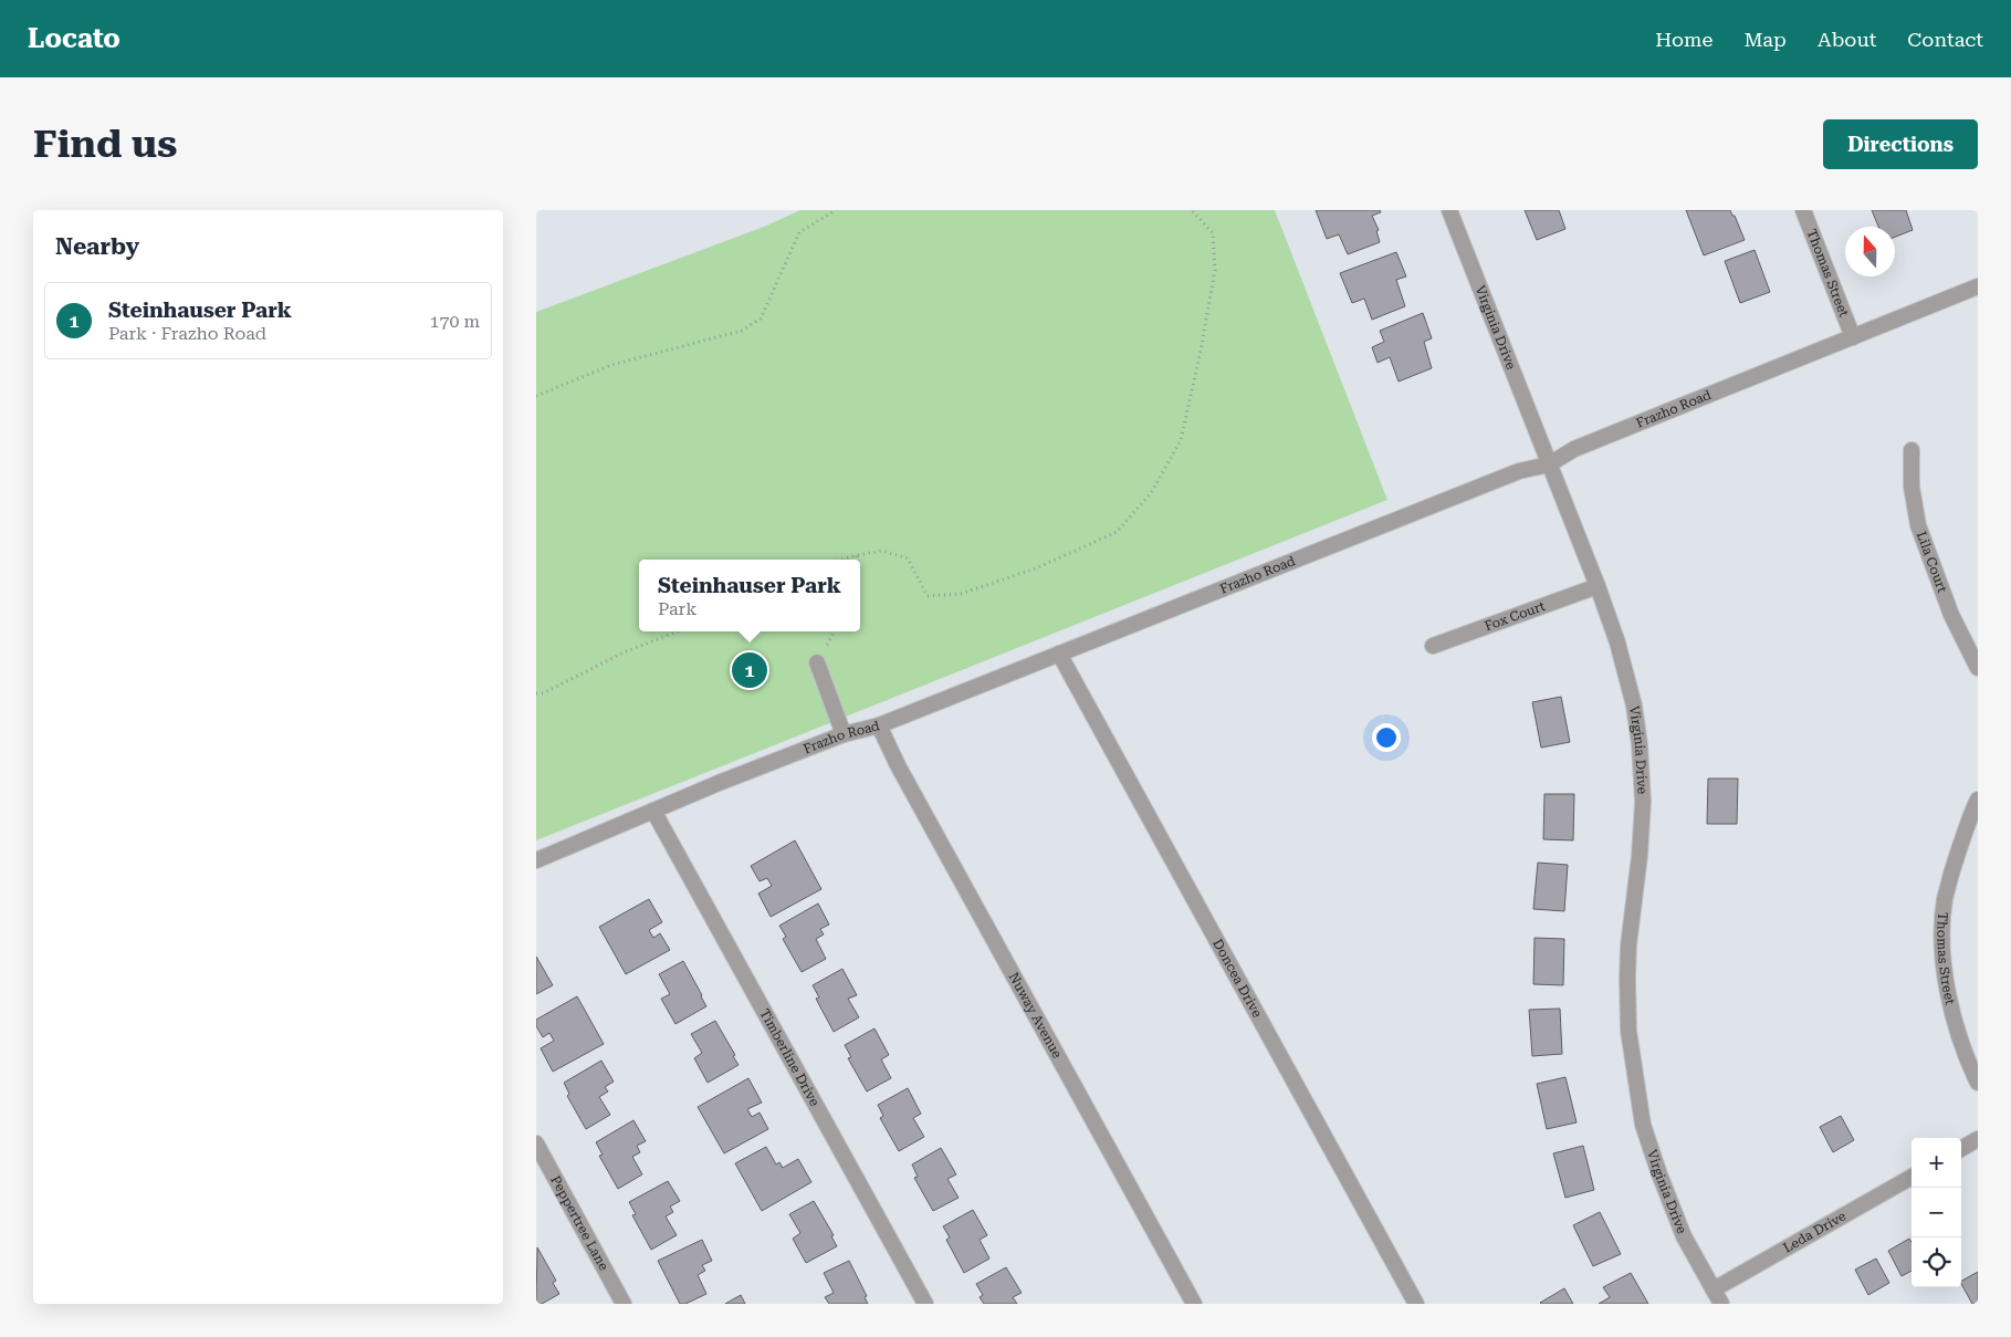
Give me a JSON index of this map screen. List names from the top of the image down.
{
  "streets": {
    "street": [
      "Thomas Street",
      "Virginia Drive",
      "Frazho Road",
      "Lila Court",
      "Fox Court",
      "Doncea Drive",
      "Nuway Avenue",
      "Timberline Drive",
      "Peppertree Lane",
      "Leda Drive"
    ]
  },
  "crossings": [
    ["Thomas Street", "Frazho Road"],
    ["Virginia Drive", "Frazho Road"],
    ["Virginia Drive", "Fox Court"],
    ["Virginia Drive", "Leda Drive"],
    ["Frazho Road", "Doncea Drive"],
    ["Frazho Road", "Nuway Avenue"],
    ["Frazho Road", "Timberline Drive"]
  ],
  "north": "top",
  "page": {
    "header": "Locato",
    "nav": [
      "Home",
      "Map",
      "About",
      "Contact"
    ],
    "buttons": "Directions",
    "title": "Find us",
    "heading": "Nearby",
    "list": [
      {
        "mark": "1",
        "name": "Steinhauser Park",
        "note": "Park · Frazho Road",
        "value": "170 m"
      }
    ],
    "popup": ["Steinhauser Park", "Park"],
    "pins": "1",
    "map_buttons": ["+", "−"]
  }
}
